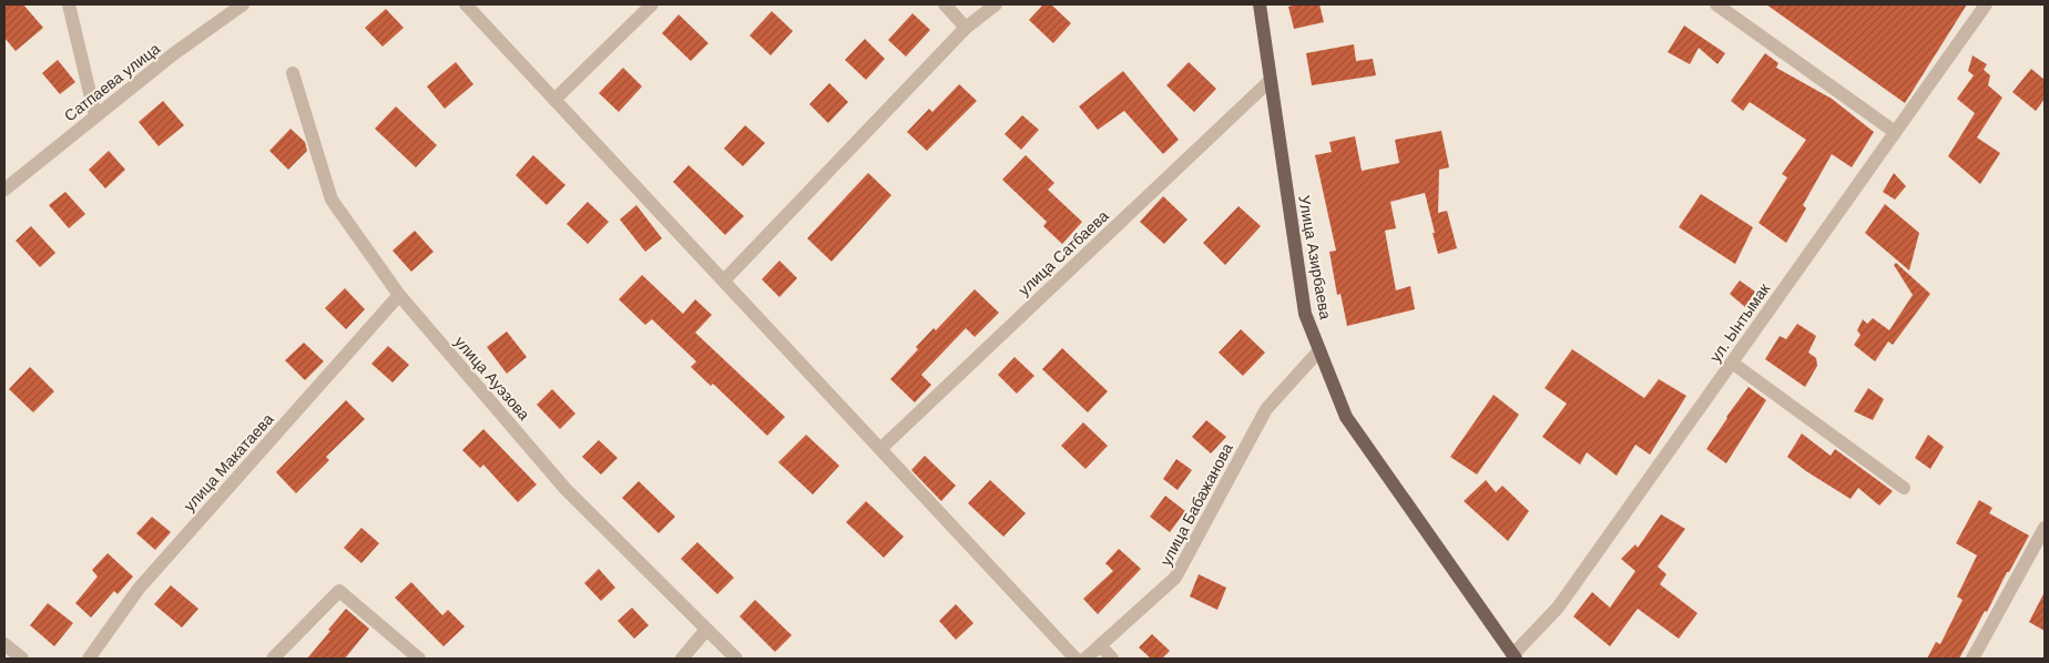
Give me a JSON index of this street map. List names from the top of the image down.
{
  "streets": {
    "main road": ["Улица Азирбаева"],
    "street": [
      "Сатпаева улица",
      "улица Сатбаева",
      "ул. Ынтымак",
      "улица Ауэзова",
      "улица Макатаева",
      "улица Бабажанова"
    ]
  },
  "crossings": [
    ["улица Сатбаева", "Улица Азирбаева"],
    ["Улица Азирбаева", "ул. Ынтымак"],
    ["Улица Азирбаева", "улица Бабажанова"],
    ["улица Ауэзова", "улица Макатаева"]
  ]
}
